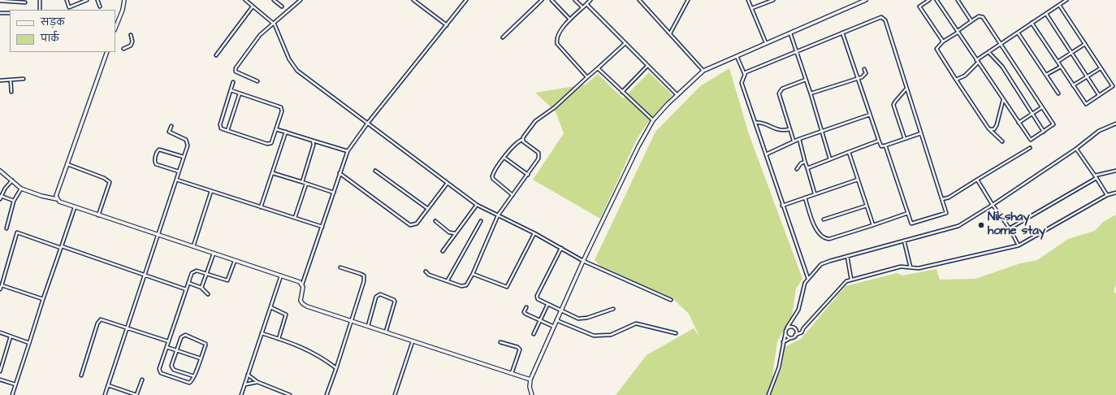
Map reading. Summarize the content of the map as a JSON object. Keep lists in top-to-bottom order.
{
  "places": ["Nikshay home stay"],
  "legend": ["सड़क", "पार्क"]
}
